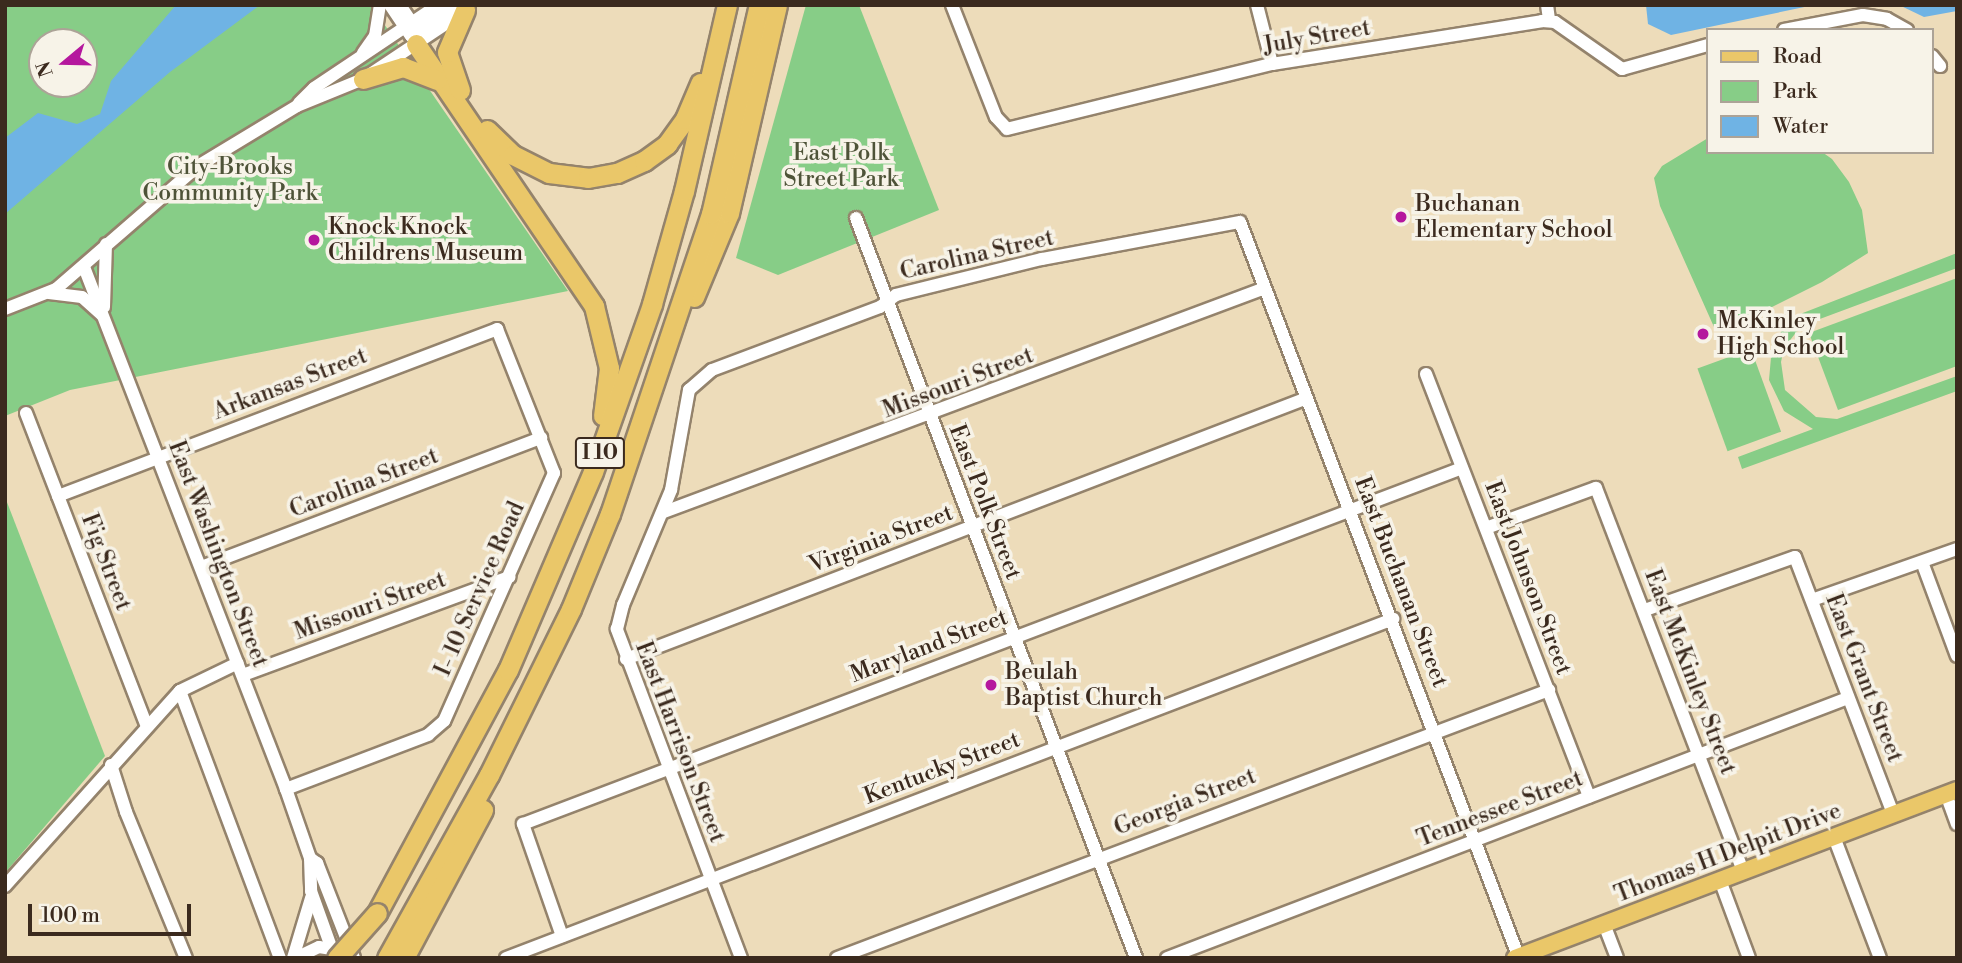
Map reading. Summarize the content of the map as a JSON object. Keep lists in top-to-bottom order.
{
  "streets": {
    "highway": ["I 10"],
    "main road": ["Thomas H Delpit Drive"],
    "street": [
      "July Street",
      "Carolina Street",
      "Missouri Street",
      "Arkansas Street",
      "East Polk Street",
      "Virginia Street",
      "East Washington Street",
      "Fig Street",
      "East Johnson Street",
      "East Buchanan Street",
      "I- 10 Service Road",
      "Maryland Street",
      "East McKinley Street",
      "East Grant Street",
      "East Harrison Street",
      "Kentucky Street",
      "Georgia Street",
      "Tennessee Street"
    ]
  },
  "crossings": [
    ["Carolina Street", "Arkansas Street"],
    ["Carolina Street", "East Polk Street"],
    ["Carolina Street", "East Washington Street"],
    ["Carolina Street", "East Buchanan Street"],
    ["Carolina Street", "I- 10 Service Road"],
    ["Carolina Street", "East Harrison Street"],
    ["Missouri Street", "East Polk Street"],
    ["Missouri Street", "East Washington Street"],
    ["Missouri Street", "East Buchanan Street"],
    ["Missouri Street", "I- 10 Service Road"],
    ["Missouri Street", "East Harrison Street"],
    ["Arkansas Street", "East Washington Street"],
    ["Arkansas Street", "Fig Street"],
    ["Arkansas Street", "I- 10 Service Road"],
    ["East Polk Street", "Virginia Street"],
    ["East Polk Street", "Maryland Street"],
    ["East Polk Street", "Kentucky Street"],
    ["East Polk Street", "Georgia Street"],
    ["Virginia Street", "East Buchanan Street"],
    ["Virginia Street", "East Harrison Street"],
    ["East Washington Street", "I- 10 Service Road"],
    ["East Johnson Street", "Maryland Street"],
    ["East Johnson Street", "East McKinley Street"],
    ["East Johnson Street", "Georgia Street"],
    ["East Johnson Street", "Tennessee Street"],
    ["East Buchanan Street", "Maryland Street"],
    ["East Buchanan Street", "Kentucky Street"],
    ["East Buchanan Street", "Georgia Street"],
    ["East Buchanan Street", "Tennessee Street"],
    ["East Buchanan Street", "Thomas H Delpit Drive"],
    ["Maryland Street", "East Harrison Street"],
    ["Maryland Street", "Kentucky Street"],
    ["East McKinley Street", "East Grant Street"],
    ["East McKinley Street", "Tennessee Street"],
    ["East McKinley Street", "Thomas H Delpit Drive"],
    ["East Grant Street", "Tennessee Street"],
    ["East Grant Street", "Thomas H Delpit Drive"],
    ["East Harrison Street", "Kentucky Street"]
  ],
  "parks": ["East Polk Street Park", "City-Brooks Community Park"],
  "places": [
    "Buchanan Elementary School",
    "Knock Knock Childrens Museum",
    "McKinley High School",
    "Beulah Baptist Church"
  ],
  "legend": ["Road", "Park", "Water"],
  "scale_bar": "100 m",
  "north": "left"
}
